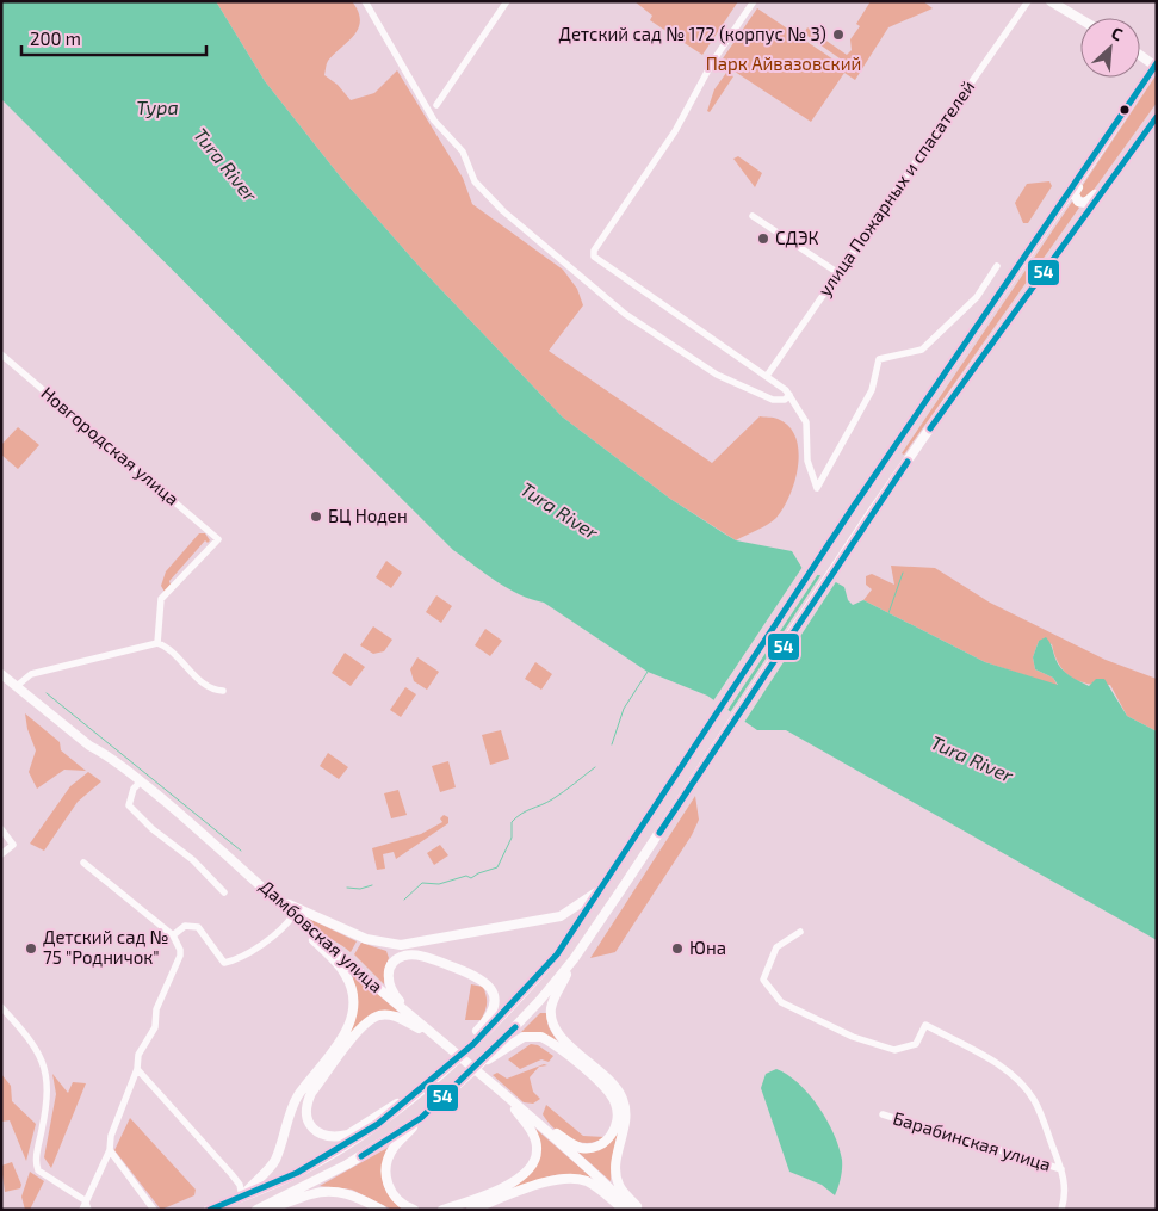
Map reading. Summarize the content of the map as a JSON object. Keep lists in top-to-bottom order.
{
  "streets": {
    "main road": ["Дамбовская улица"],
    "street": ["улица Пожарных и спасателей", "Новгородская улица", "Барабинская улица"]
  },
  "water": ["Тура", "Tura River"],
  "parks": ["Парк Айвазовский"],
  "places": [
    "Детский сад № 172 (корпус № 3)",
    "СДЭК",
    "БЦ Ноден",
    "Детский сад № 75 \"Родничок\"",
    "Юна"
  ],
  "lines": ["transit line 54"],
  "scale_bar": "200 m",
  "north": "top right"
}
